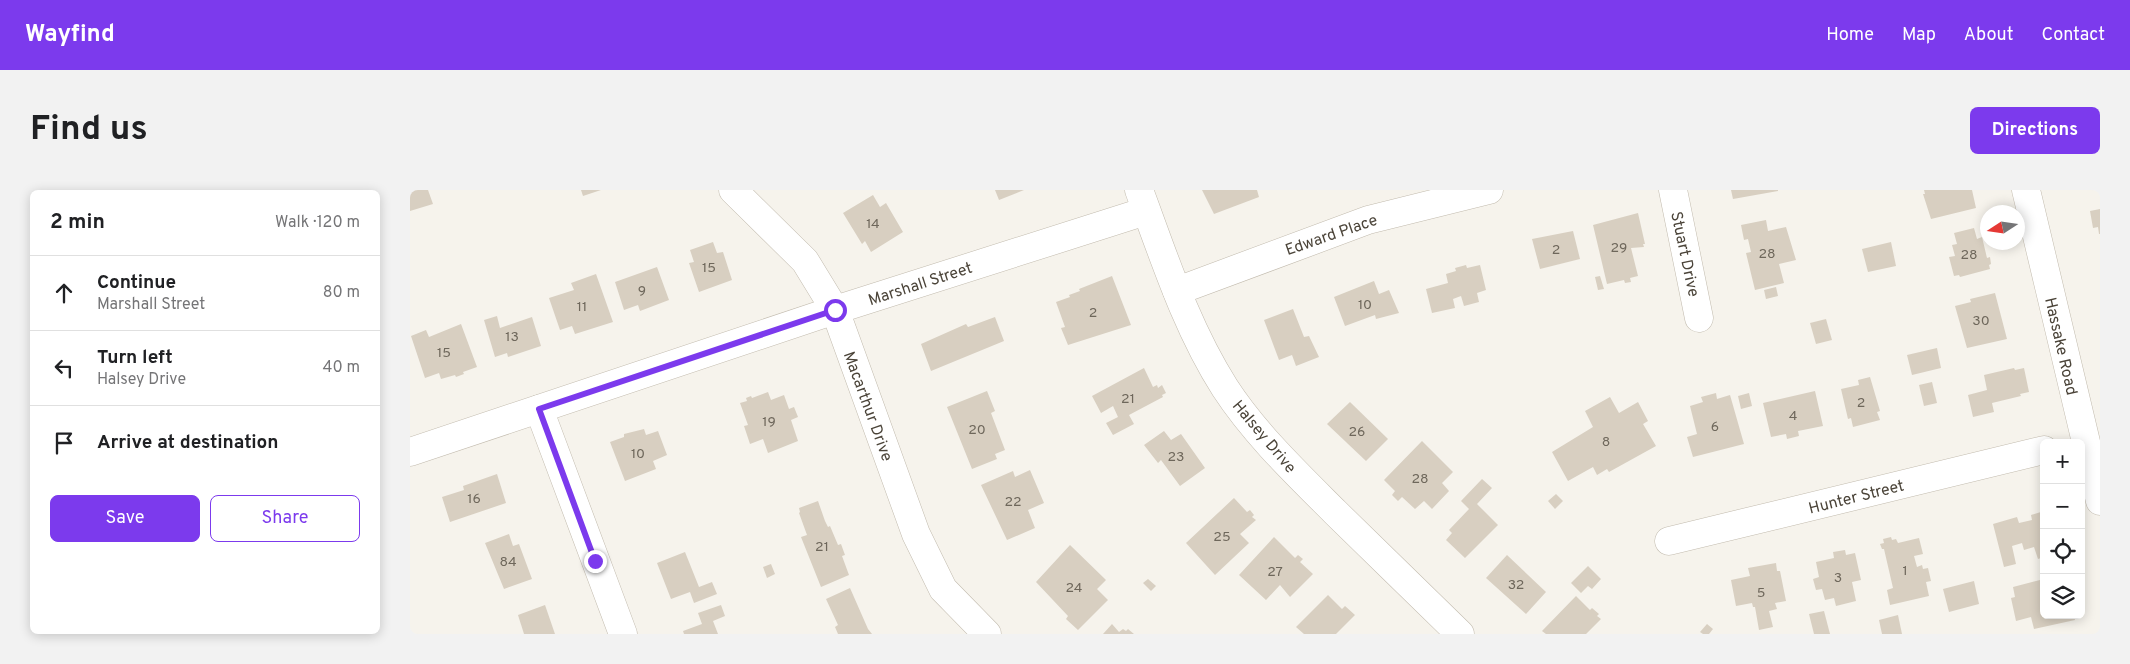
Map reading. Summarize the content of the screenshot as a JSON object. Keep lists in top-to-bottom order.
{
  "streets": {
    "street": [
      "Edward Place",
      "Stuart Drive",
      "Marshall Street",
      "Hassake Road",
      "Macarthur Drive",
      "Halsey Drive",
      "Hunter Street"
    ]
  },
  "crossings": [
    ["Edward Place", "Halsey Drive"],
    ["Marshall Street", "Macarthur Drive"],
    ["Marshall Street", "Halsey Drive"]
  ],
  "house_numbers": [
    "14",
    "29",
    "2",
    "28",
    "28",
    "15",
    "9",
    "10",
    "11",
    "2",
    "30",
    "13",
    "15",
    "21",
    "2",
    "4",
    "19",
    "6",
    "20",
    "26",
    "8",
    "10",
    "23",
    "28",
    "16",
    "22",
    "25",
    "21",
    "84",
    "1",
    "27",
    "3",
    "32",
    "24",
    "5"
  ],
  "north": "left",
  "page": {
    "header": "Wayfind",
    "nav": [
      "Home",
      "Map",
      "About",
      "Contact"
    ],
    "buttons": [
      "Directions",
      ["Save", "Share"]
    ],
    "title": "Find us",
    "heading": ["2 min", "Walk · 120 m"],
    "list": [
      ["Continue", "Marshall Street", "80 m"],
      ["Turn left", "Halsey Drive", "40 m"],
      "Arrive at destination"
    ],
    "map_buttons": ["+", "−"]
  }
}
